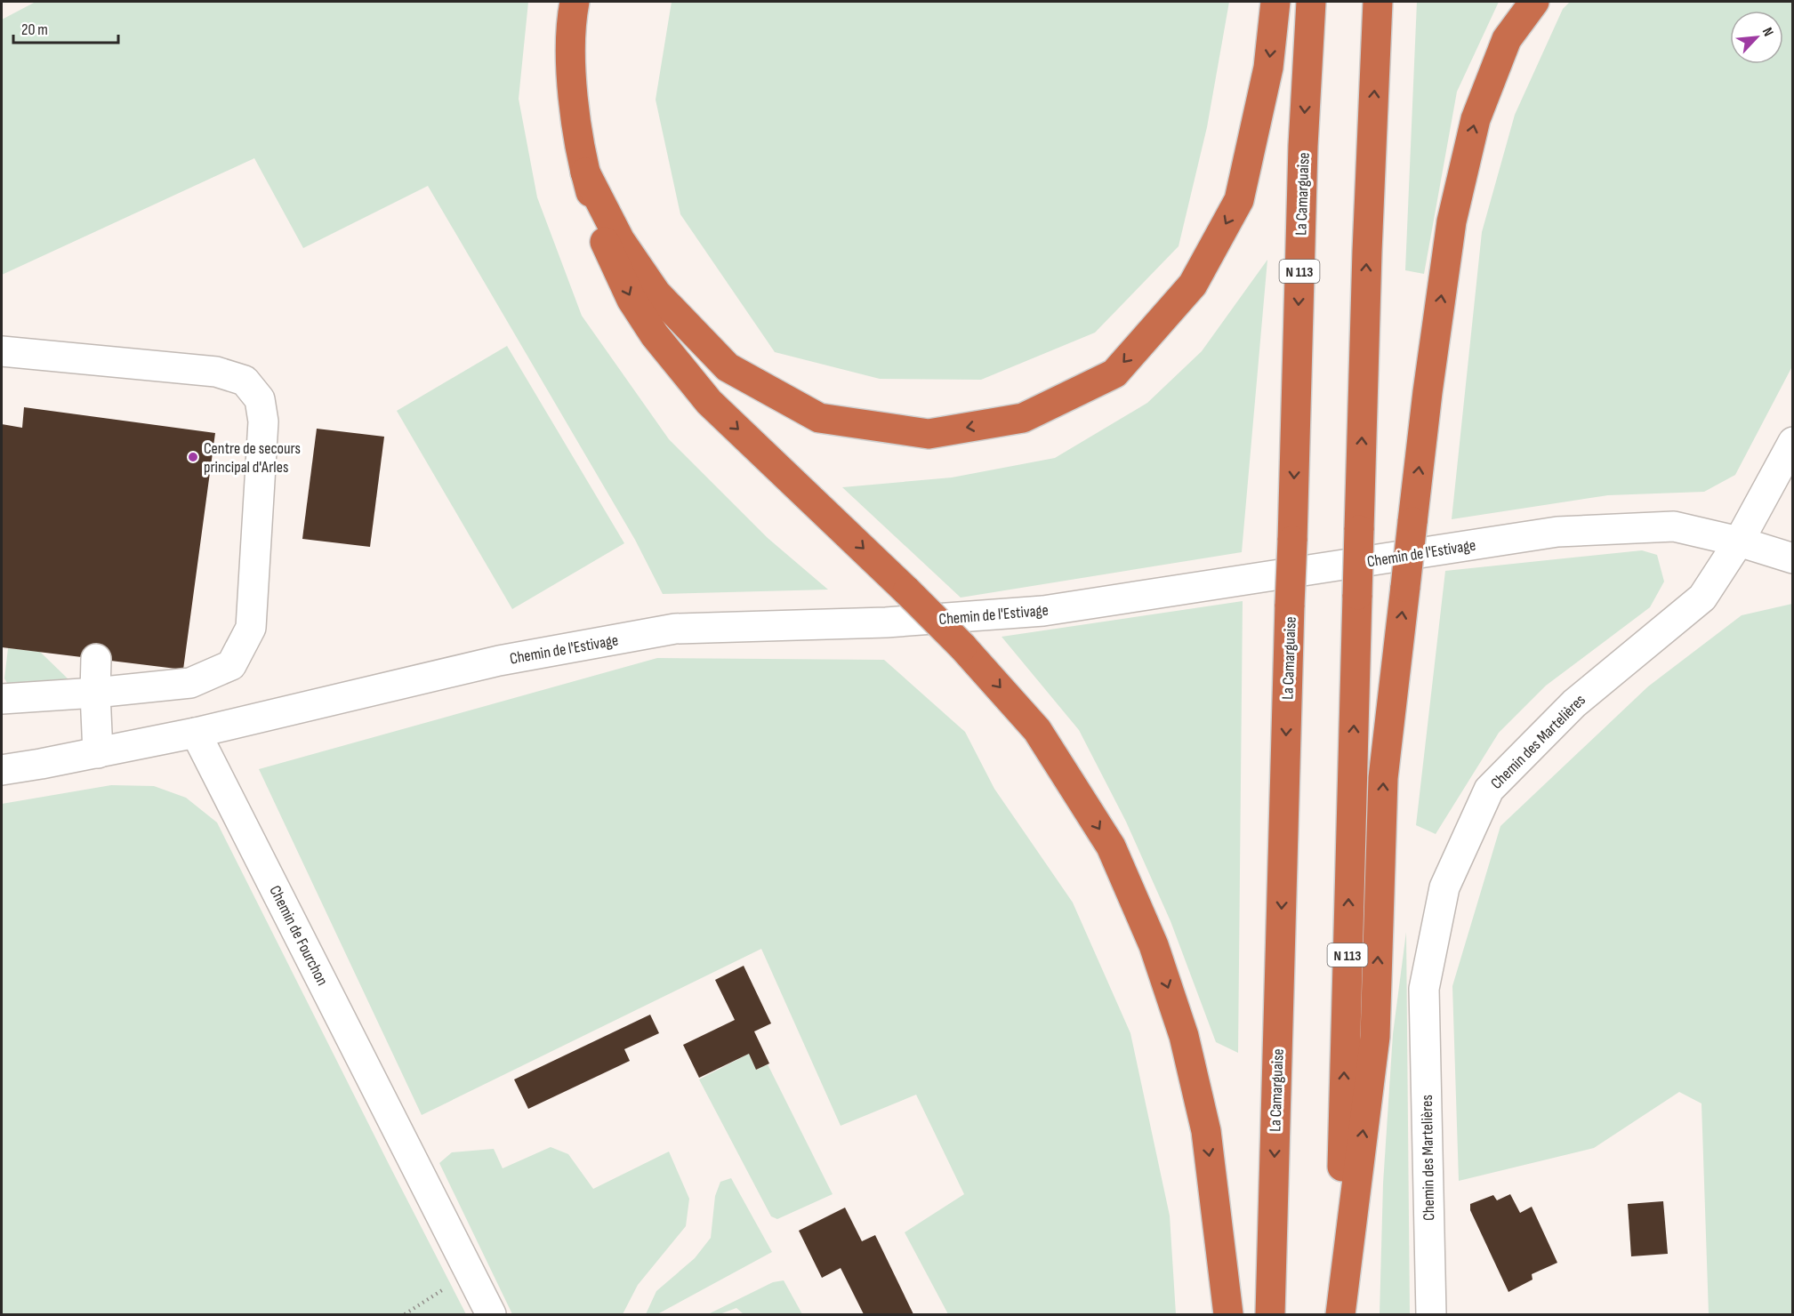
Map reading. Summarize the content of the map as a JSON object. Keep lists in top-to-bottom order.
{
  "streets": {
    "highway": ["La Camarguaise", "N 113"],
    "street": ["Chemin de l'Estivage", "Chemin des Martelières", "Chemin de Fourchon"]
  },
  "crossings": [
    ["Chemin de l'Estivage", "Chemin des Martelières"],
    ["Chemin de l'Estivage", "Chemin de Fourchon"]
  ],
  "places": ["Centre de secours principal d'Arles"],
  "scale_bar": "20 m",
  "north": "top right"
}
